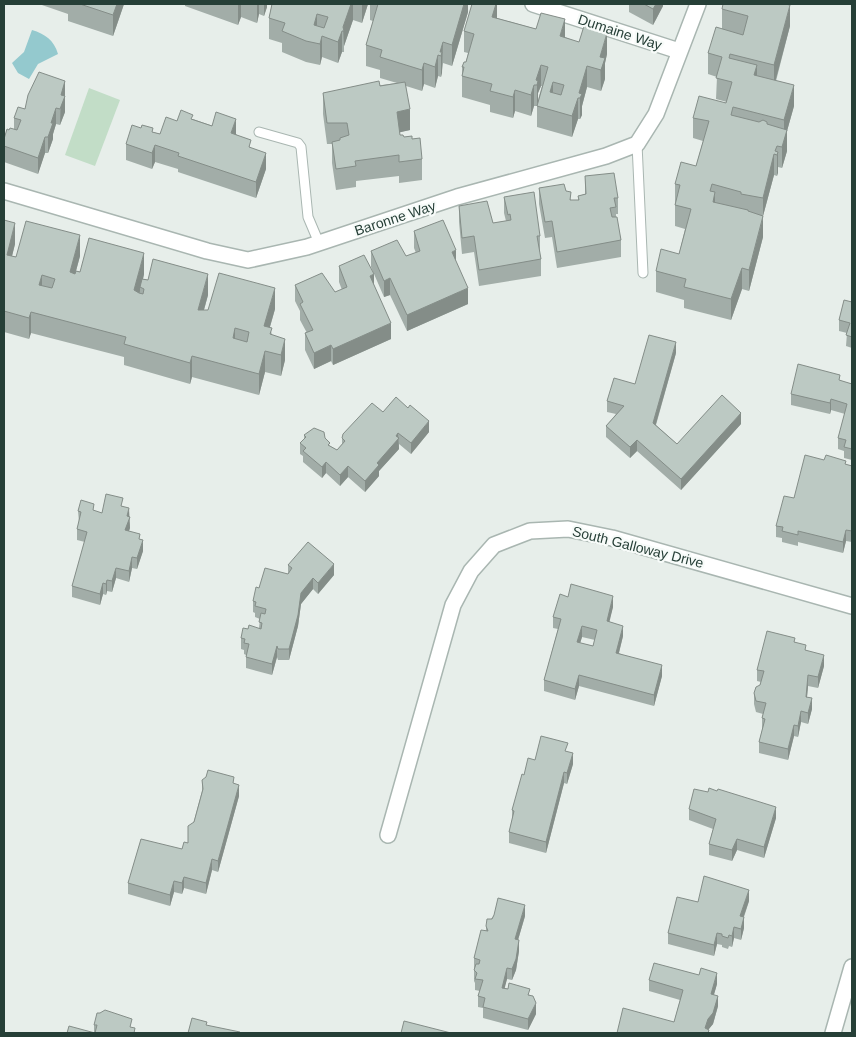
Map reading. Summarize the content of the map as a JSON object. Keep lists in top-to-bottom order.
{
  "streets": {
    "street": ["Dumaine Way", "Baronne Way", "South Galloway Drive"]
  }
}
